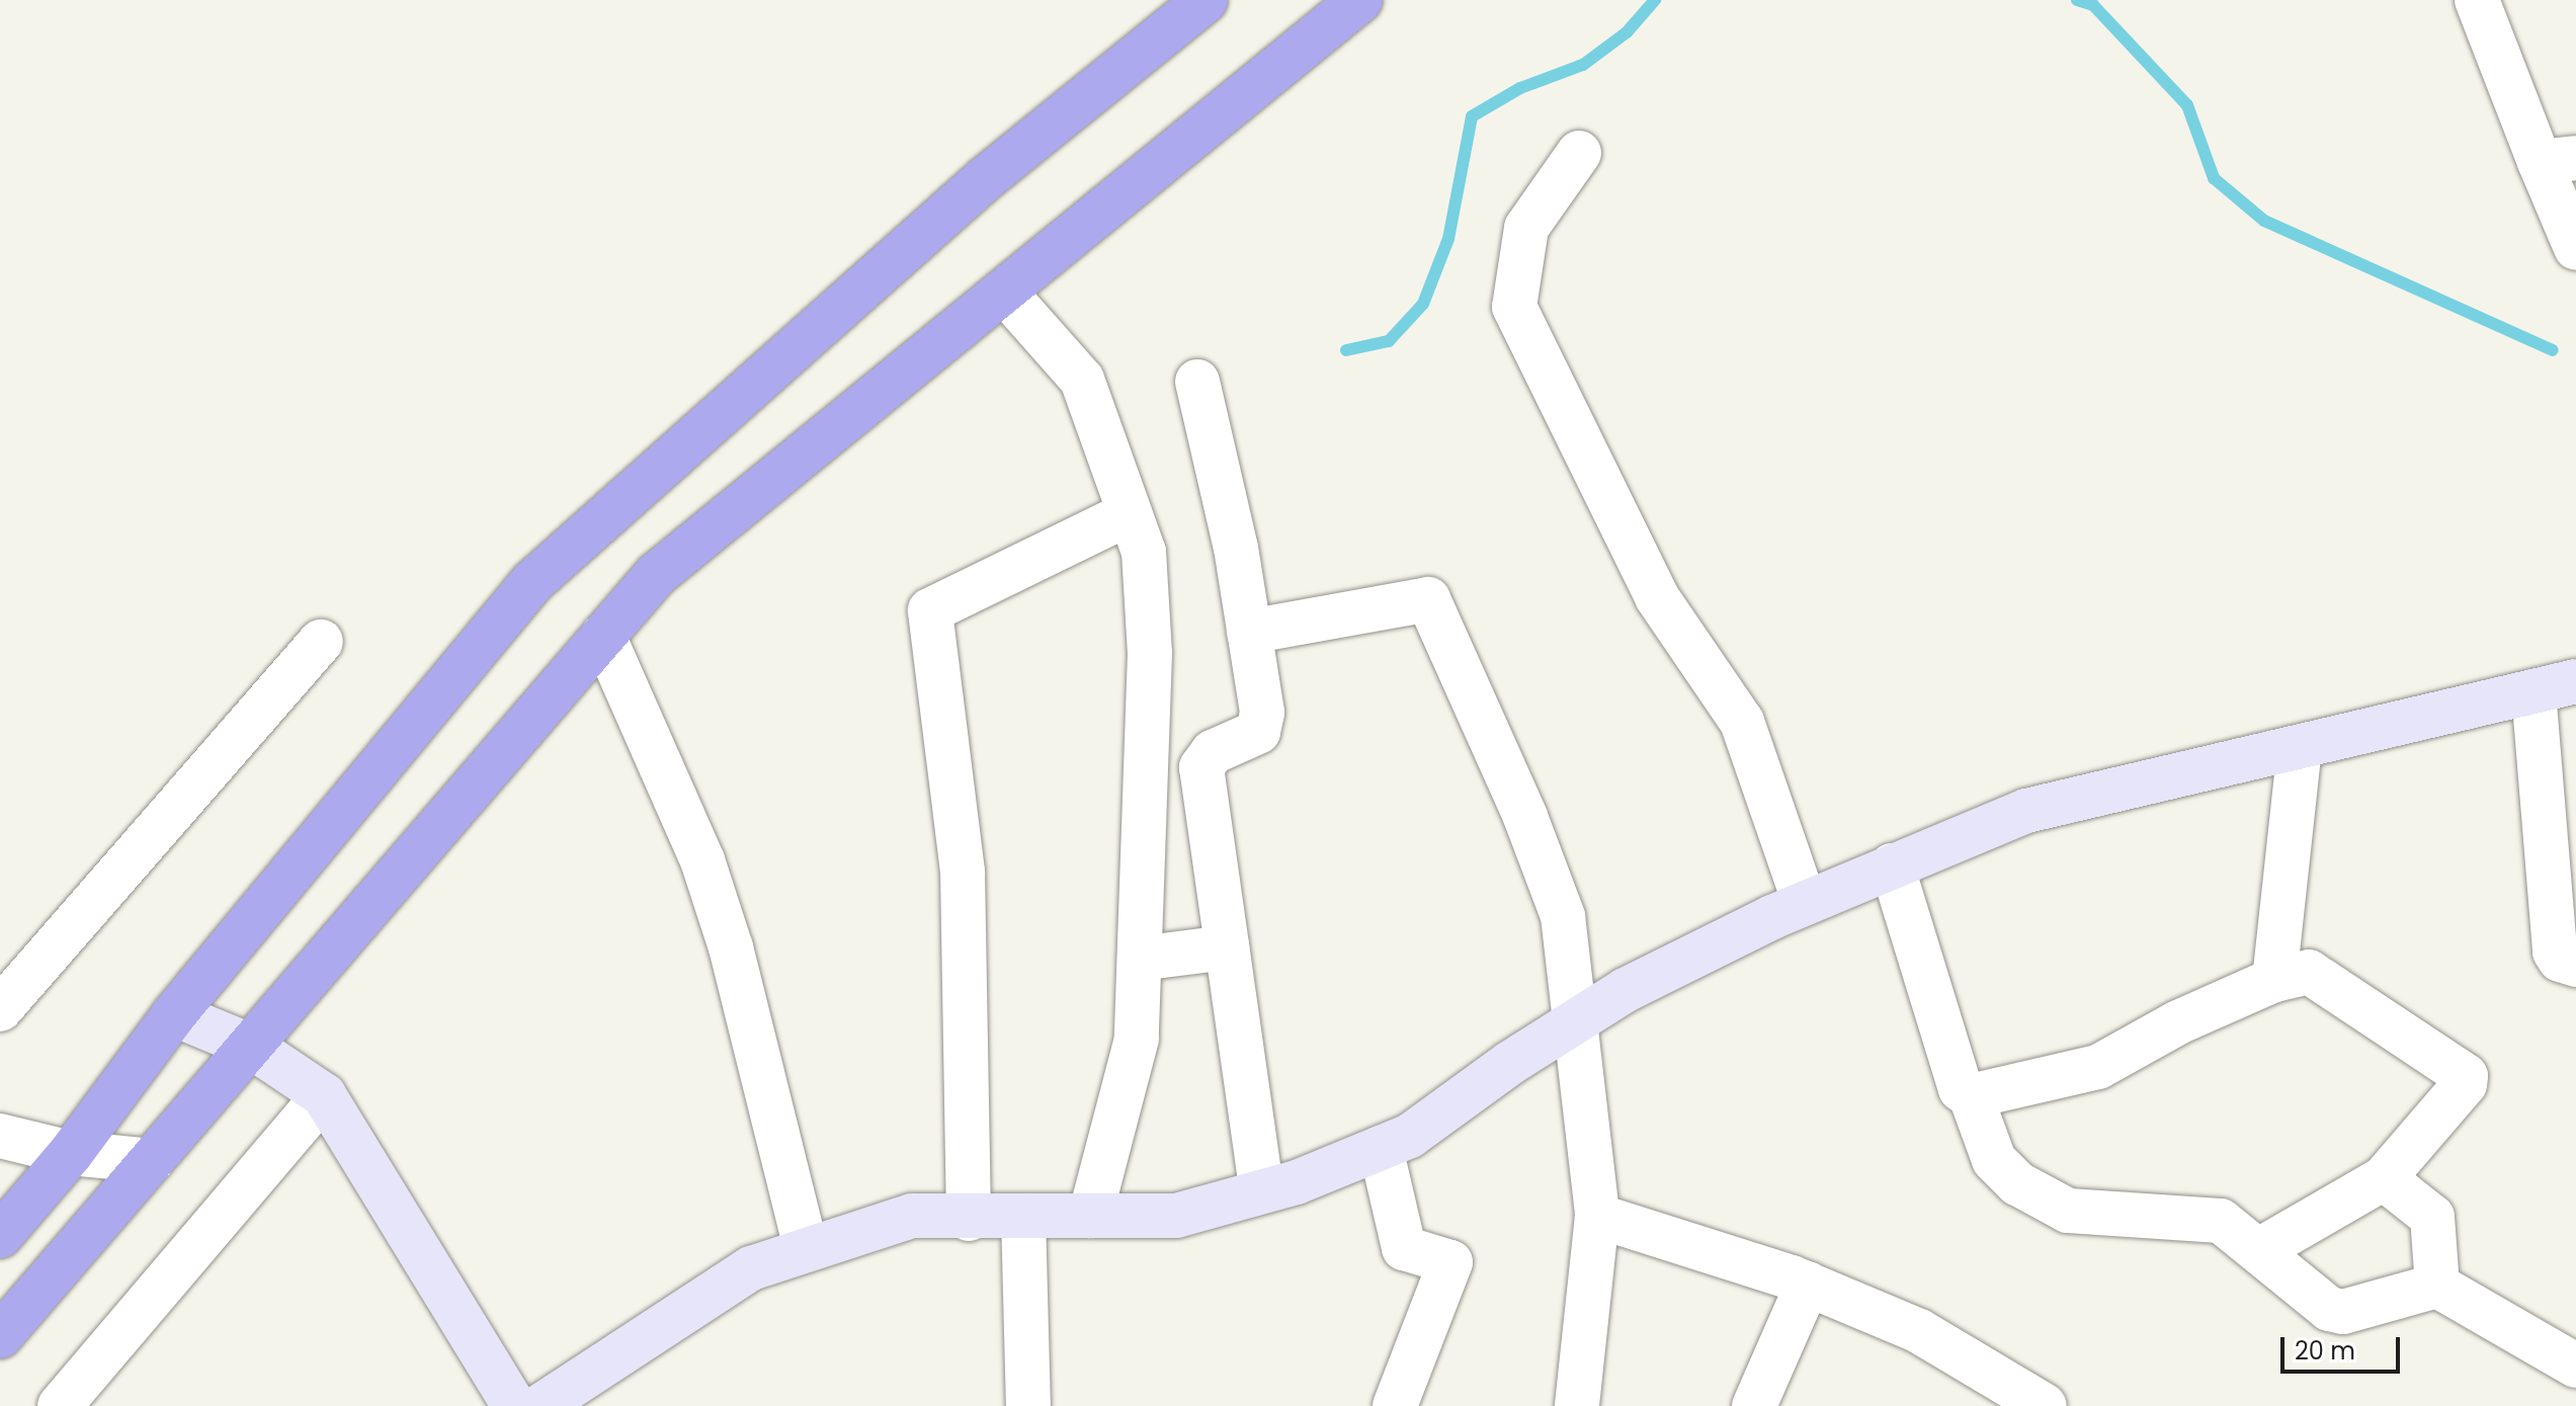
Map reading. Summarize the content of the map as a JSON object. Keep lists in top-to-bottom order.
{
  "scale_bar": "20 m"
}
